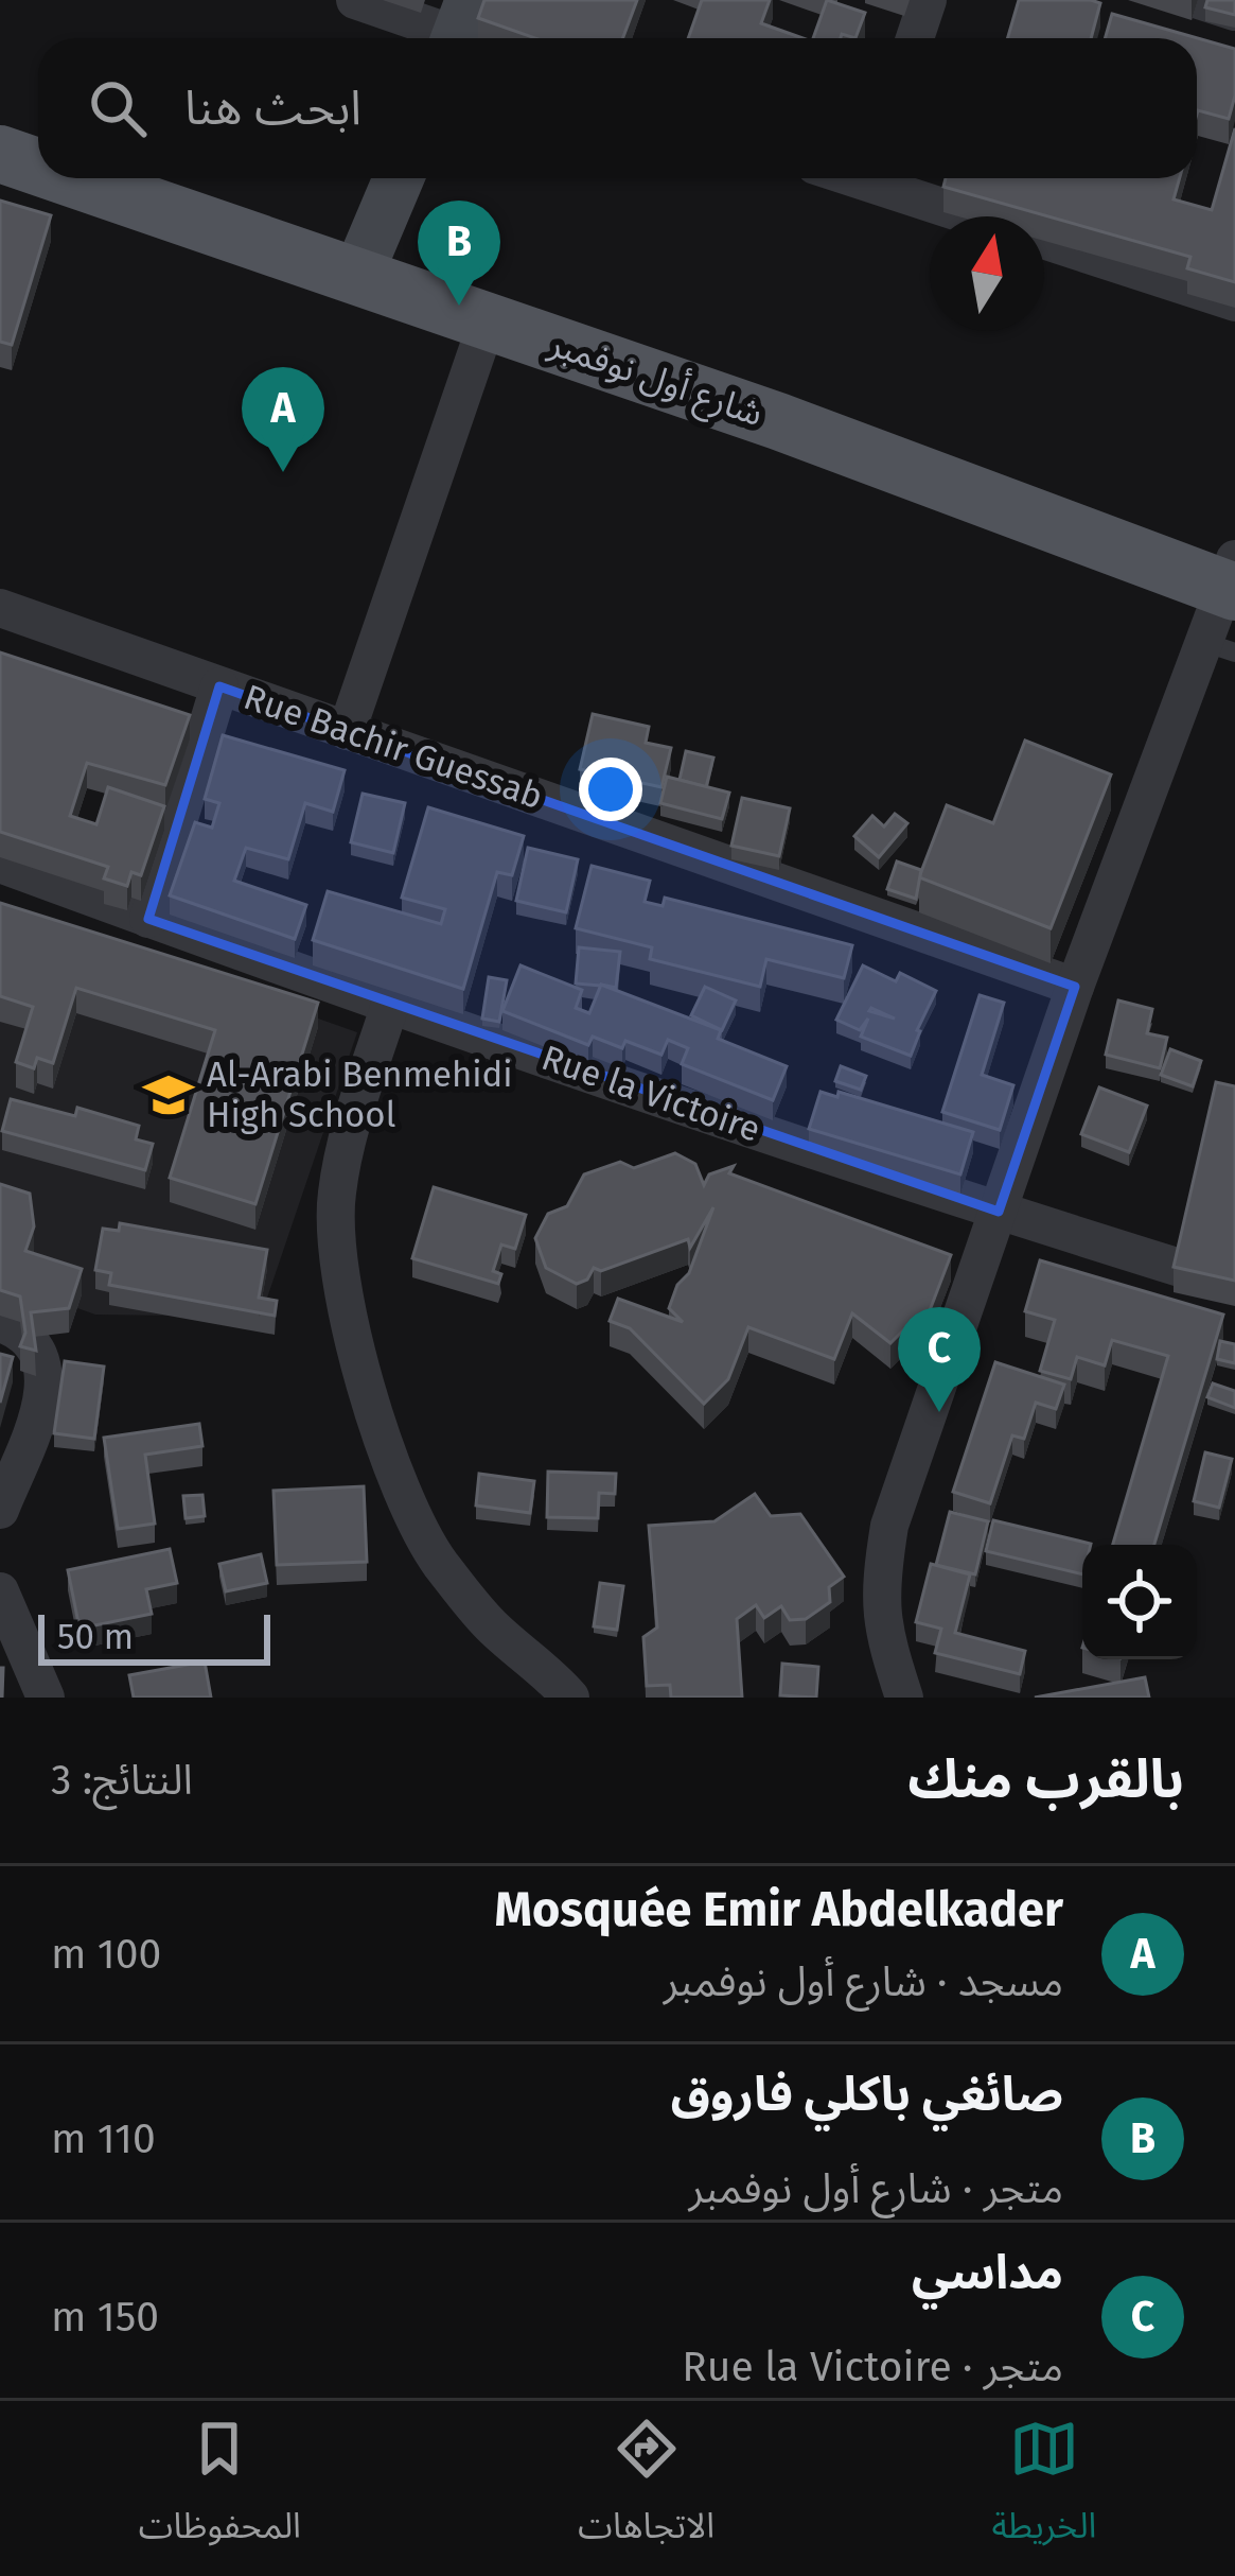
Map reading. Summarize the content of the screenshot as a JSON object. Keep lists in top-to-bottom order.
{
  "streets": {
    "main road": ["شارع أول نوفمبر"],
    "street": ["Rue Bachir Guessab", "Rue la Victoire"]
  },
  "places": {
    "school or university": ["Al-Arabi Benmehidi High School"]
  },
  "scale_bar": "50 m",
  "north": "top",
  "page": {
    "search": "ابحث هنا",
    "pins": ["B", "A", "C"],
    "scale": "50 m",
    "heading": ["بالقرب منك", "النتائج: 3"],
    "list": [
      {
        "mark": "A",
        "name": "Mosquée Emir Abdelkader",
        "note": "مسجد · شارع أول نوفمبر",
        "value": "100 m"
      },
      {
        "mark": "B",
        "name": "صائغي باكلي فاروق",
        "note": "متجر · شارع أول نوفمبر",
        "value": "110 m"
      },
      {
        "mark": "C",
        "name": "مداسي",
        "note": "متجر · Rue la Victoire",
        "value": "150 m"
      }
    ],
    "nav": ["الخريطة", "الاتجاهات", "المحفوظات"]
  }
}
